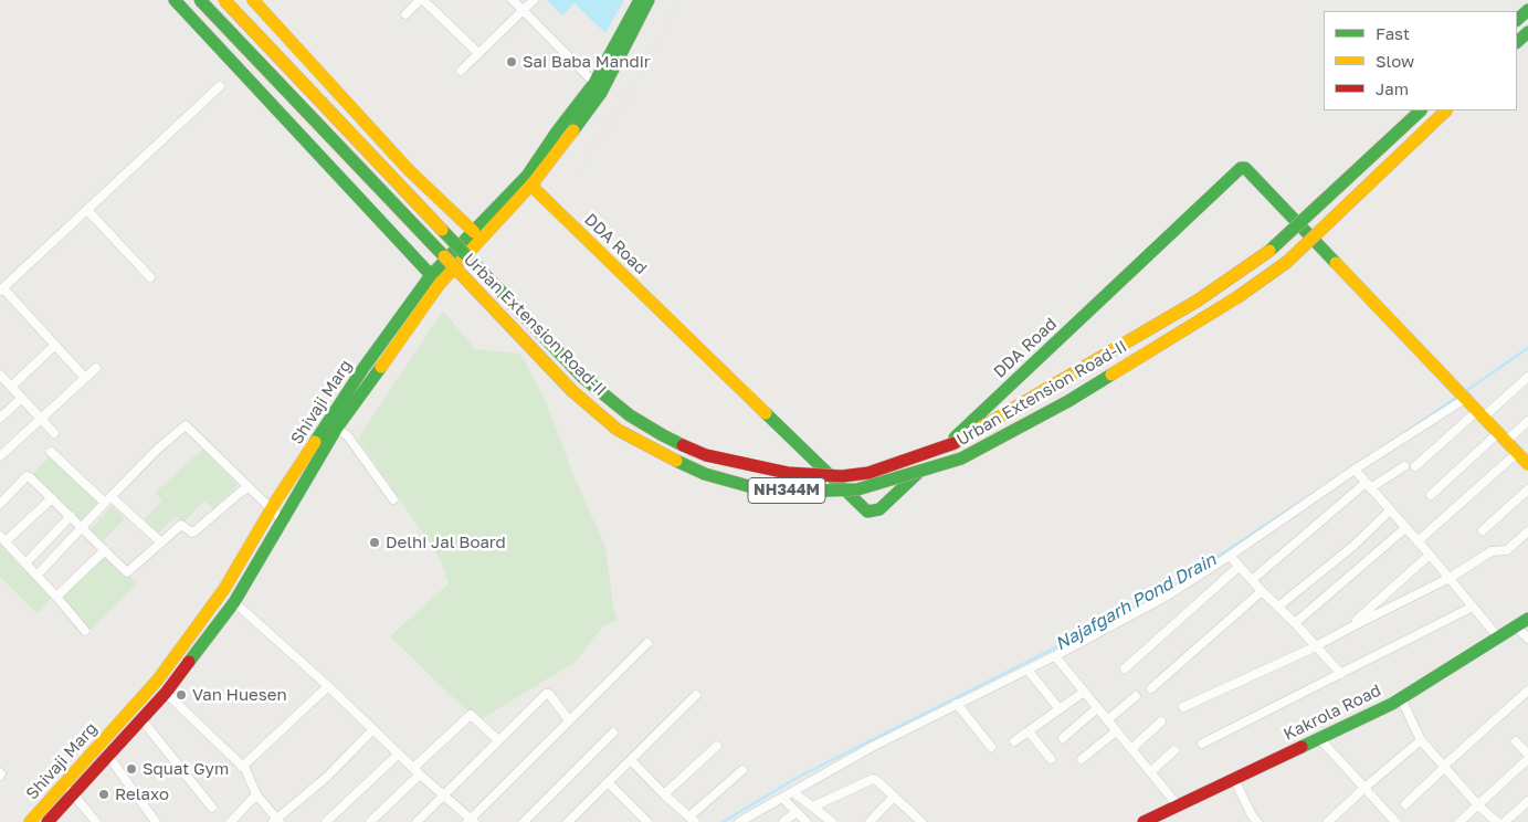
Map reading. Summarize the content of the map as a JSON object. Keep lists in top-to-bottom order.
{
  "streets": {
    "main road": [
      "DDA Road",
      "Urban Extension Road-II",
      "Shivaji Marg",
      "NH344M",
      "Kakrola Road"
    ]
  },
  "crossings": [
    ["DDA Road", "Shivaji Marg"]
  ],
  "water": ["Najafgarh Pond Drain"],
  "places": [
    "Sai Baba Mandir",
    "Delhi Jal Board",
    "Van Huesen",
    "Squat Gym",
    "Relaxo"
  ],
  "legend": ["Fast", "Slow", "Jam"]
}
